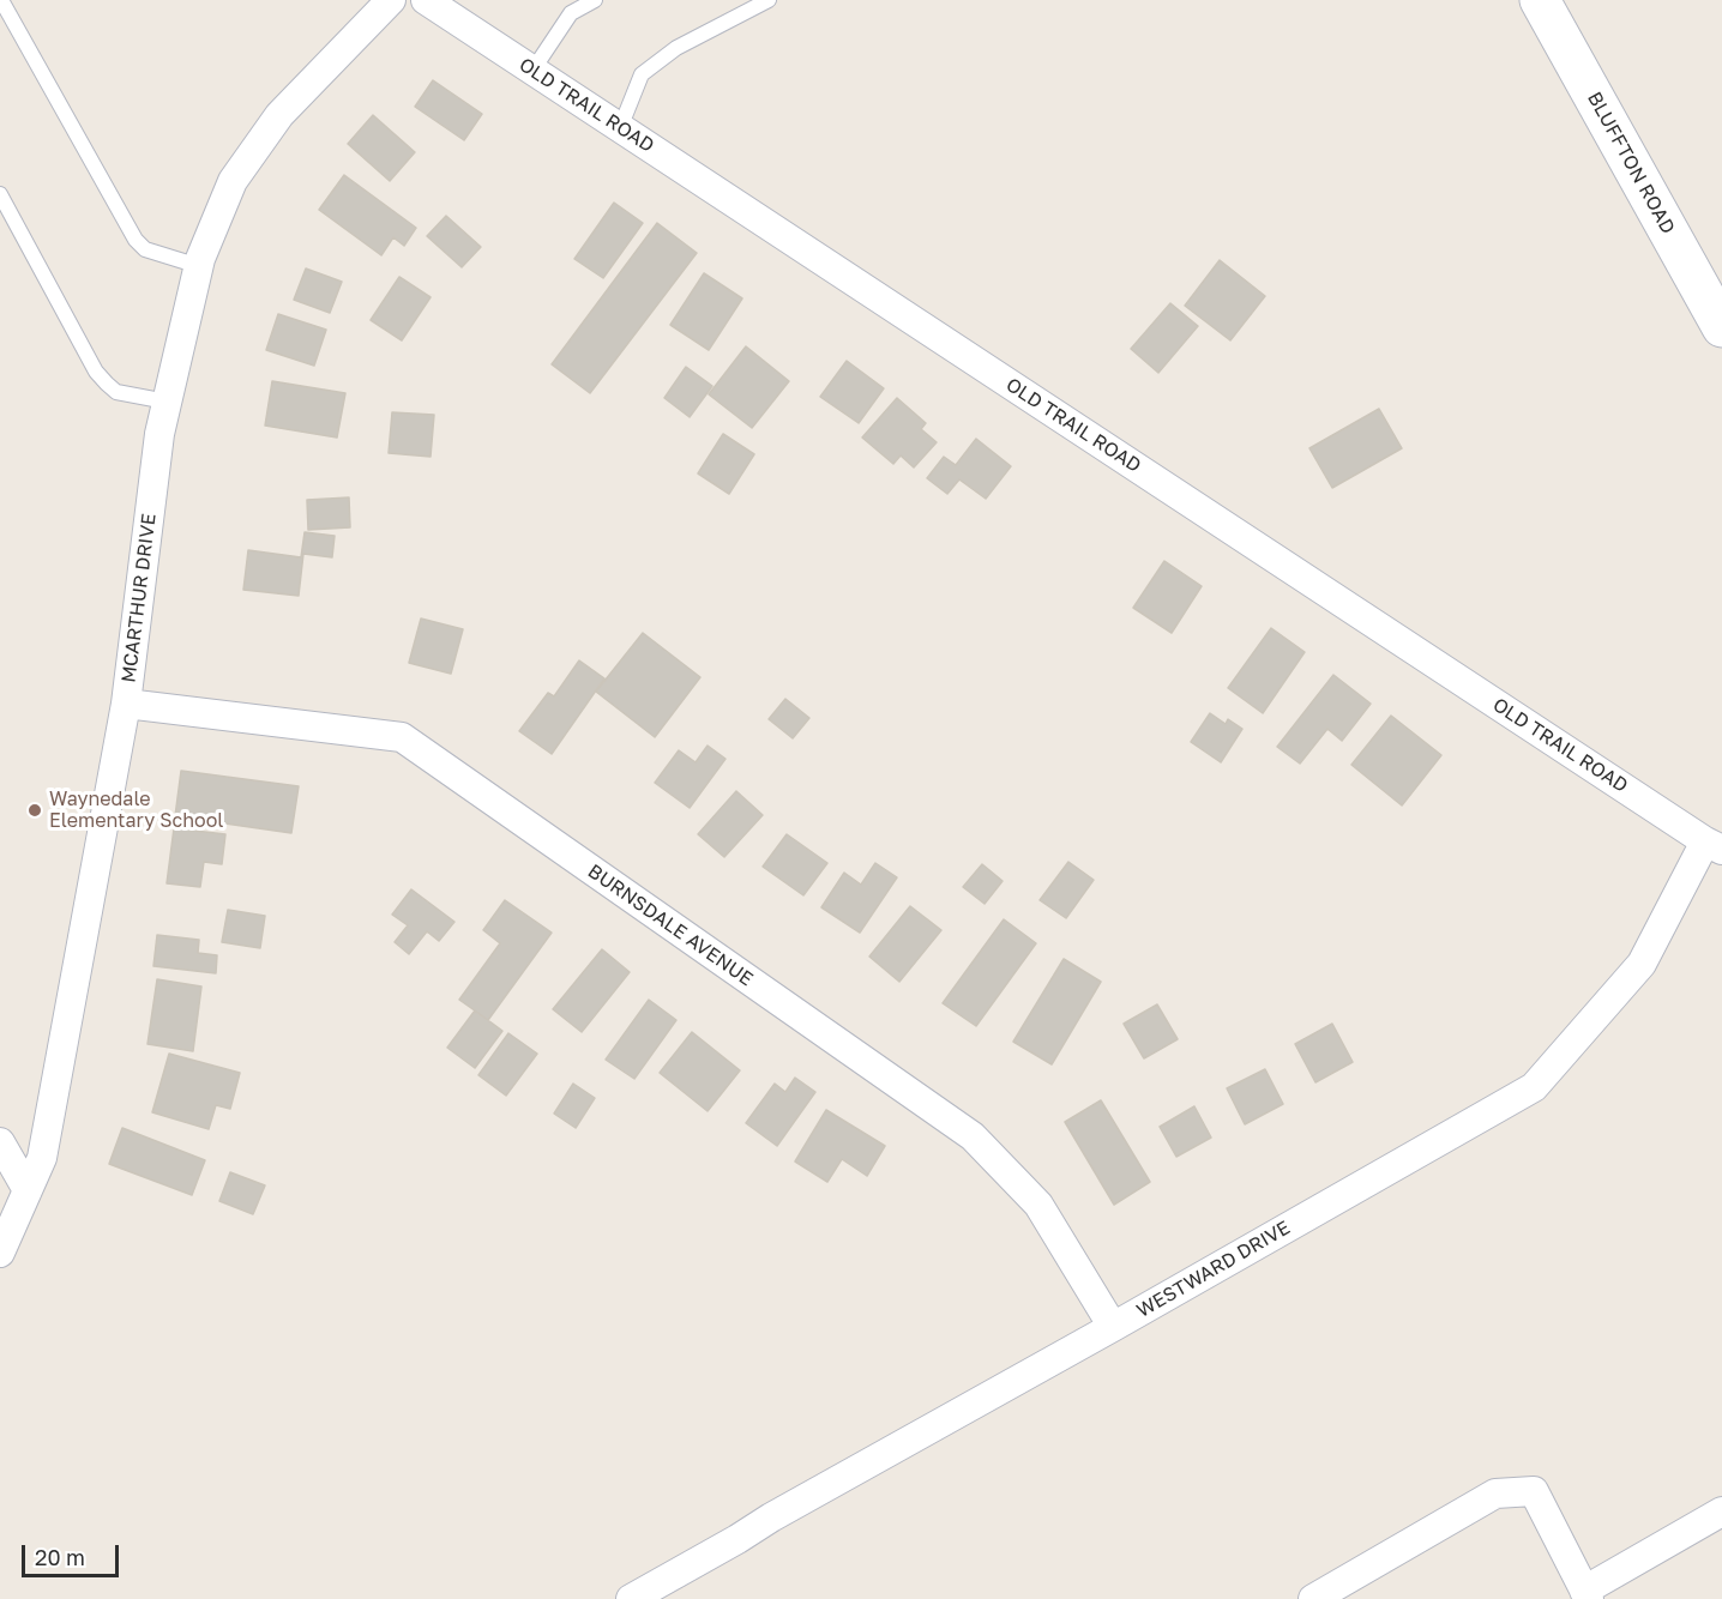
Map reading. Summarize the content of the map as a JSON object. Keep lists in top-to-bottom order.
{
  "streets": {
    "main road": ["BLUFFTON ROAD"],
    "street": [
      "OLD TRAIL ROAD",
      "MCARTHUR DRIVE",
      "BURNSDALE AVENUE",
      "WESTWARD DRIVE"
    ]
  },
  "crossings": [
    ["OLD TRAIL ROAD", "WESTWARD DRIVE"],
    ["MCARTHUR DRIVE", "BURNSDALE AVENUE"],
    ["BURNSDALE AVENUE", "WESTWARD DRIVE"]
  ],
  "places": ["Waynedale Elementary School"],
  "scale_bar": "20 m"
}
